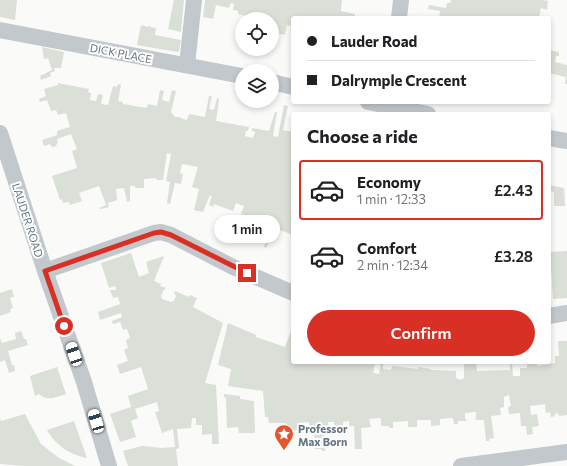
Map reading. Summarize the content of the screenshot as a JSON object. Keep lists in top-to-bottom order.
{
  "streets": {
    "street": ["DICK PLACE", "LAUDER ROAD"]
  },
  "places": {
    "place": ["Professor Max Born"]
  },
  "page": {
    "banner": ["Lauder Road", "Dalrymple Crescent"],
    "heading": "Choose a ride",
    "list": [
      {
        "name": "Economy",
        "note": "1 min · 12:33",
        "value": "£2.43"
      },
      {
        "name": "Comfort",
        "note": "2 min · 12:34",
        "value": "£3.28"
      }
    ],
    "bubble": "1 min",
    "buttons": "Confirm"
  }
}
